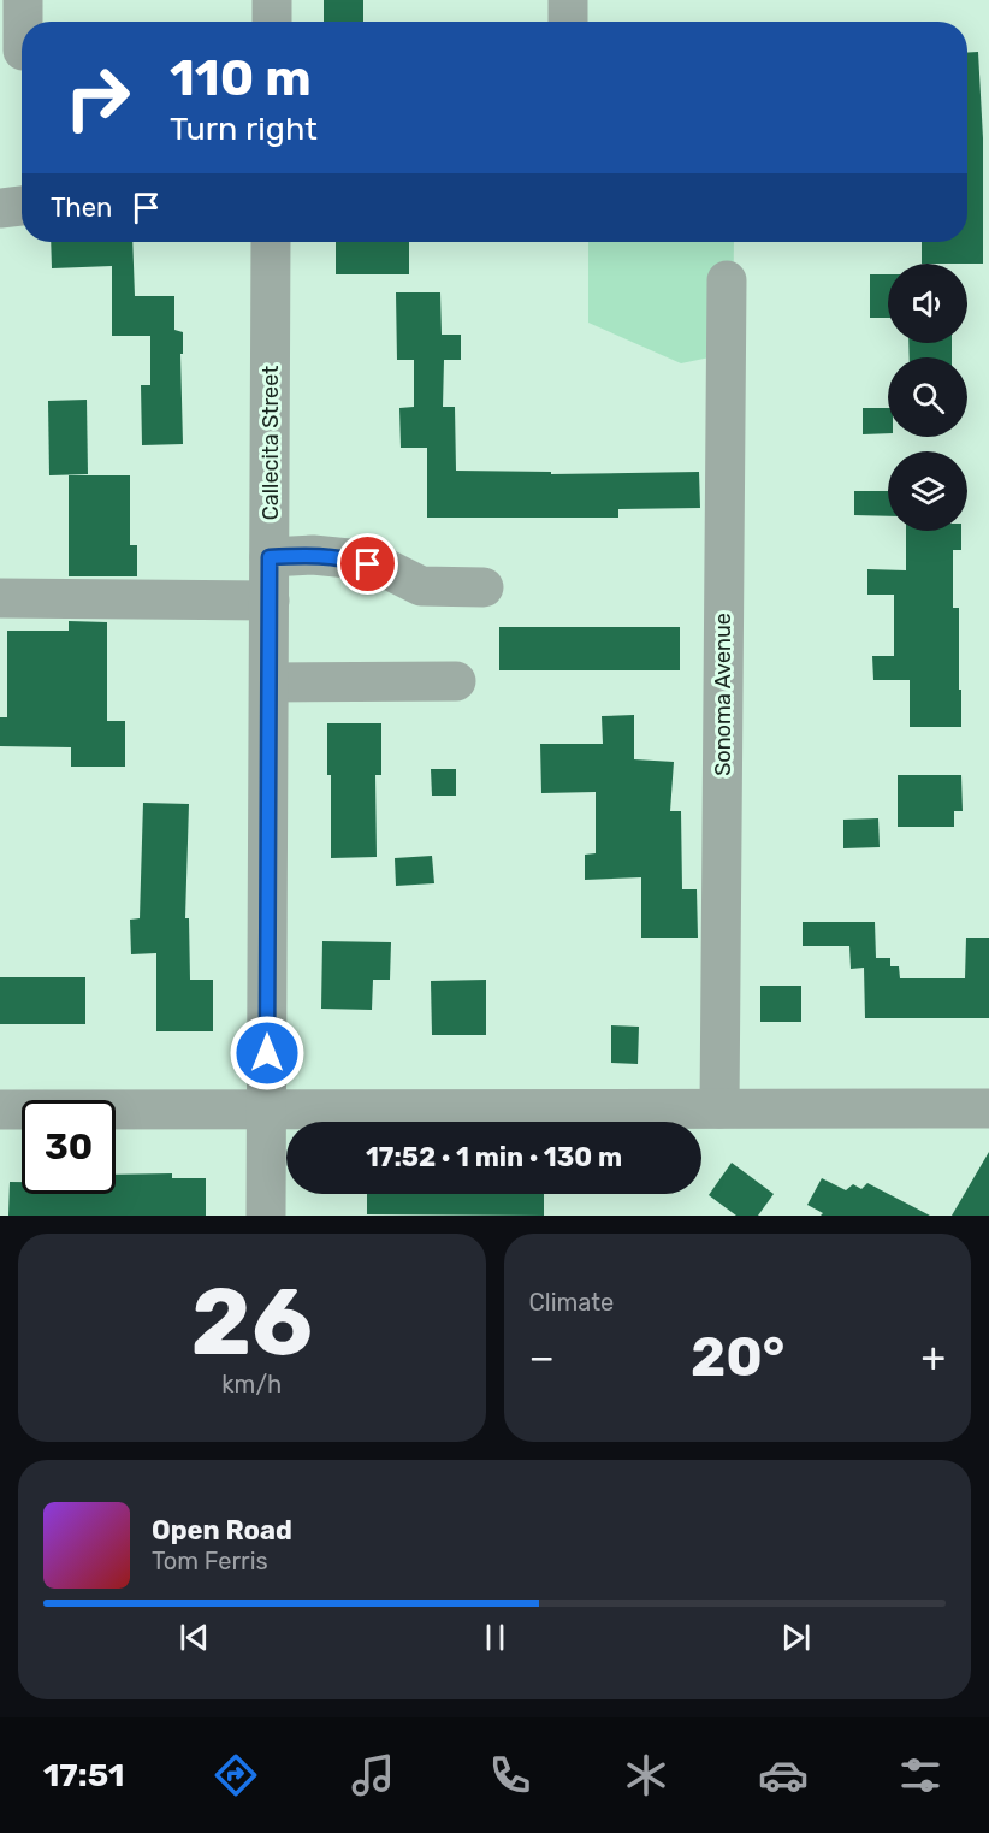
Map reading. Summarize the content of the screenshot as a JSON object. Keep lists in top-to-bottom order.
{
  "streets": {
    "street": ["Callecita Street", "Sonoma Avenue"]
  },
  "page": {
    "turn": ["110 m", "Turn right"],
    "then": "Then",
    "limit": "30",
    "trip": "17:52 · 1 min · 130 m",
    "tile": [
      ["26", "km/h"],
      "Climate"
    ],
    "heat": ["−", "20°", "+"],
    "song": ["Open Road", "Tom Ferris"],
    "tabs": "17:51"
  }
}
